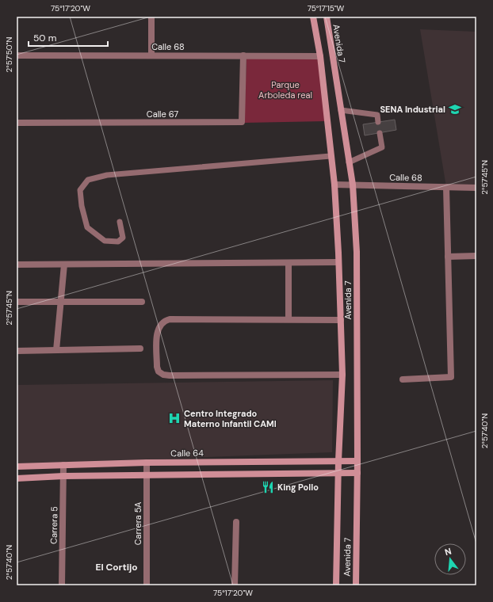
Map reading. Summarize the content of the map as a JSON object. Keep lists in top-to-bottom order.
{
  "streets": {
    "main road": ["Avenida 7", "Calle 64"],
    "street": [
      "Calle 68",
      "Calle 67",
      "Carrera 5A",
      "Carrera 5"
    ]
  },
  "crossings": [
    ["Avenida 7", "Calle 68"],
    ["Avenida 7", "Calle 64"],
    ["Calle 68", "Calle 67"],
    ["Calle 64", "Carrera 5A"],
    ["Calle 64", "Carrera 5"]
  ],
  "districts": ["El Cortijo"],
  "parks": ["Parque Arboleda real"],
  "places": {
    "school or university": ["SENA Industrial"],
    "hospital": ["Centro Integrado Materno Infantil CAMI"],
    "restaurant": ["King Pollo"]
  },
  "scale_bar": "50 m",
  "north": "top",
  "coordinates": [
    "75°17'20\"W",
    "75°17'15\"W",
    "2°57'50\"N",
    "2°57'45\"N",
    "2°57'40\"N"
  ]
}
